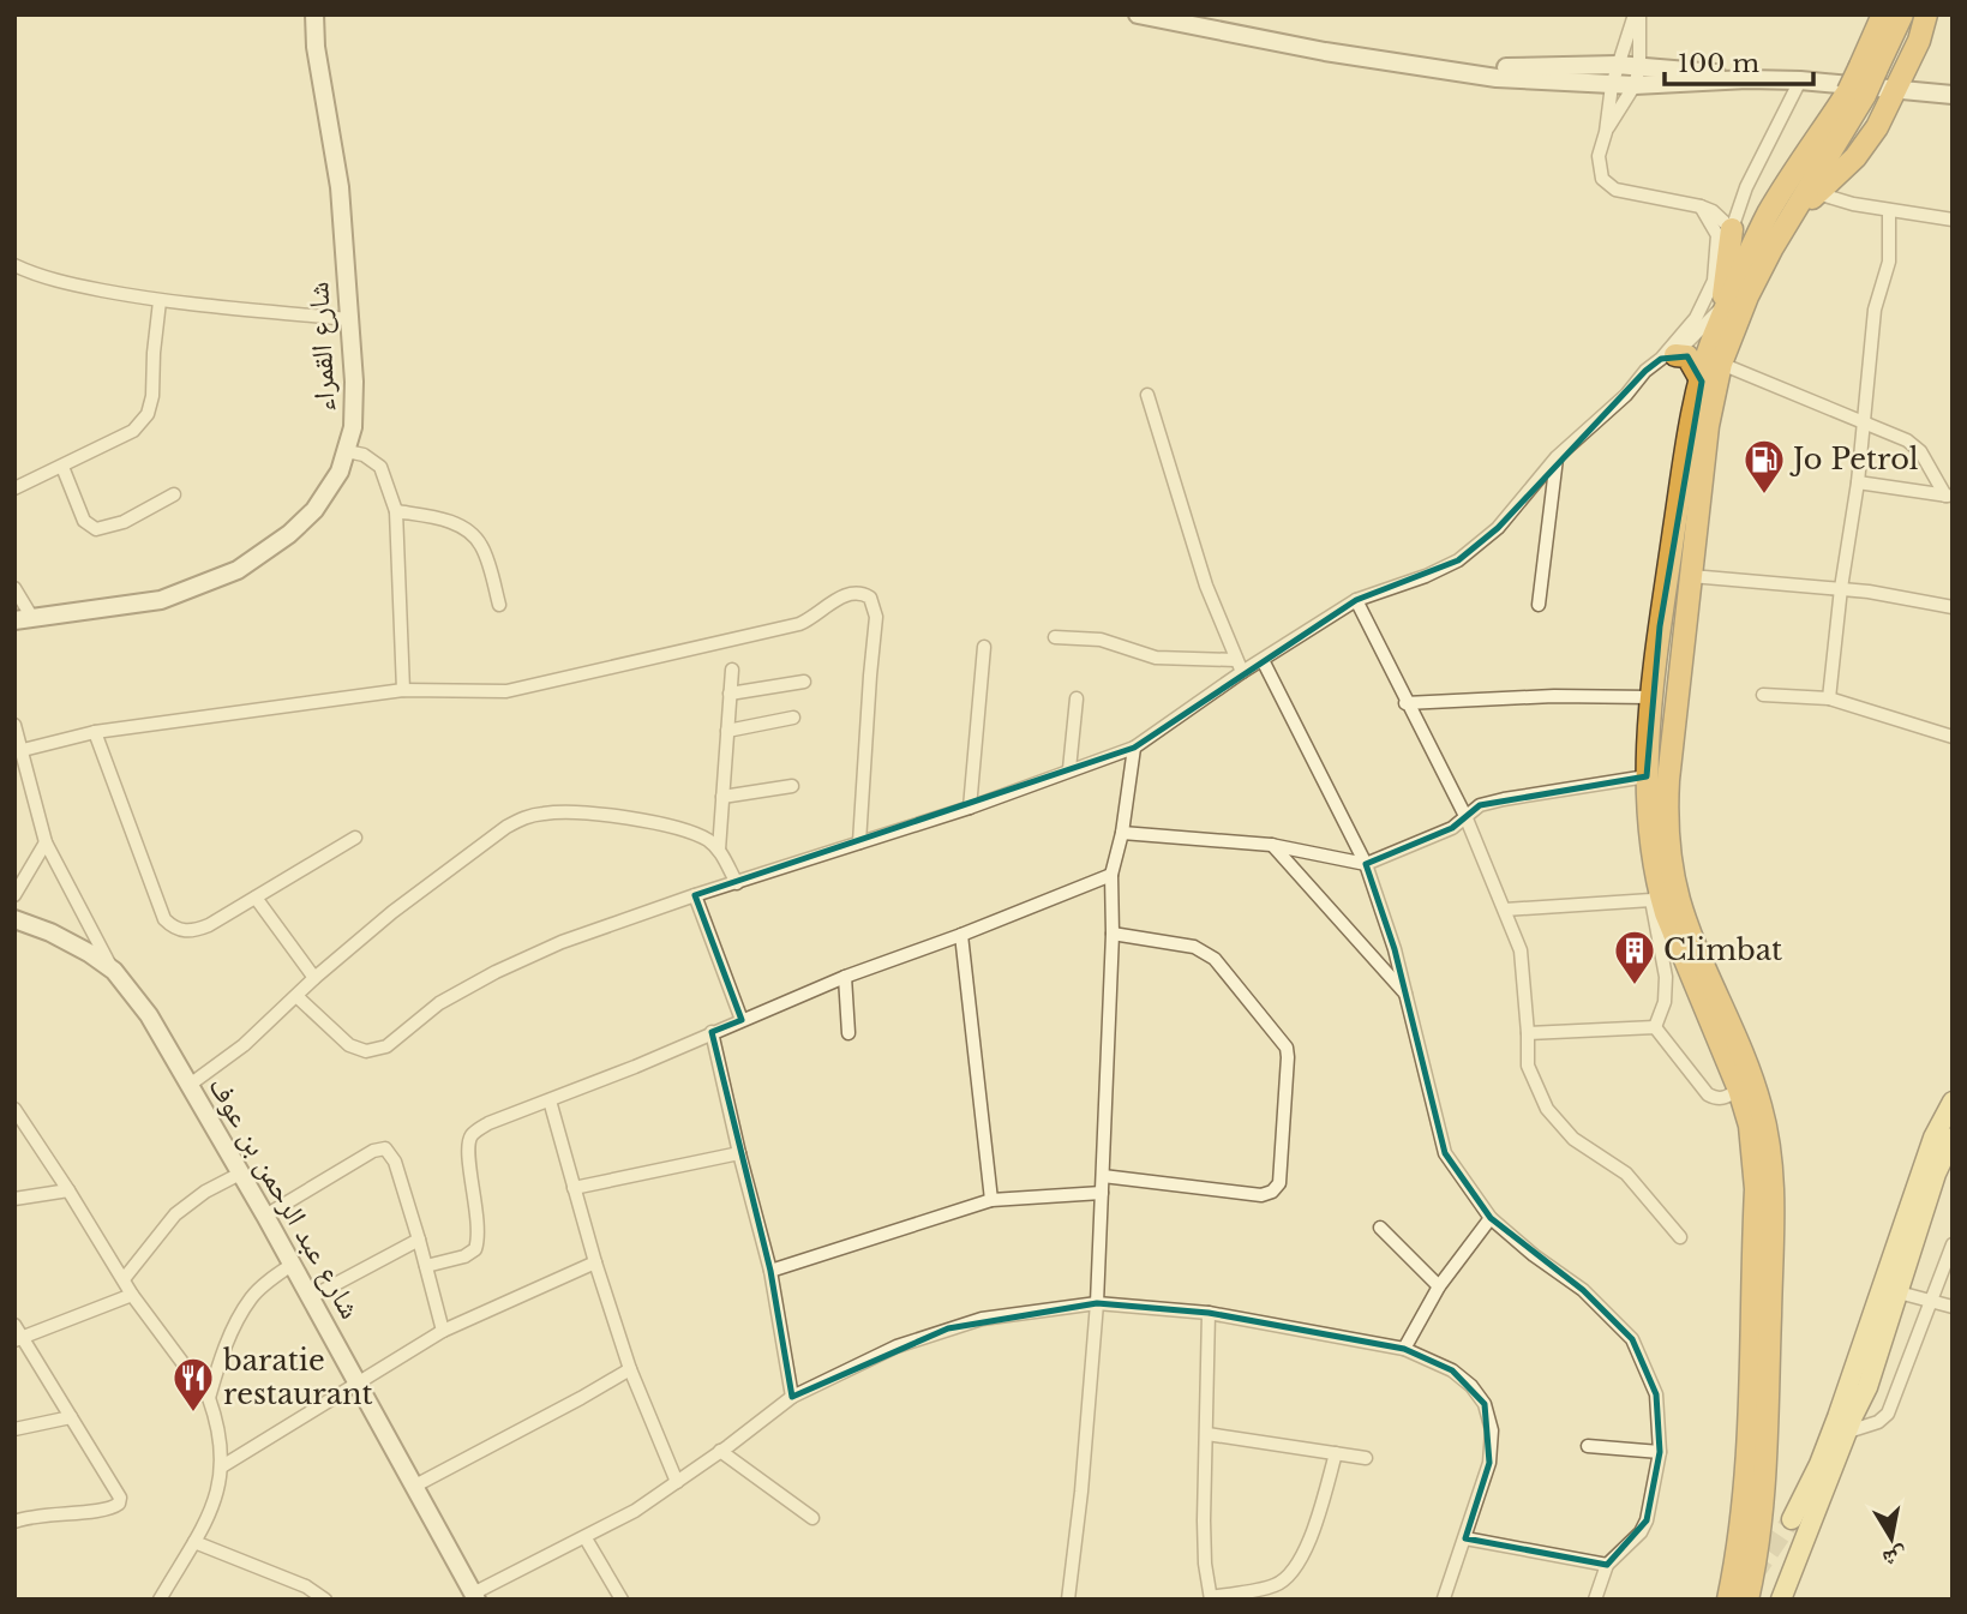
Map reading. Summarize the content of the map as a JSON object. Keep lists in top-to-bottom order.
{
  "streets": {
    "street": ["شارع القمراء", "شارع عبد الرحمن بن عوف"]
  },
  "places": {
    "fuel station": ["Jo Petrol"],
    "building": ["Climbat"],
    "restaurant": ["baratie restaurant"]
  },
  "scale_bar": "100 m",
  "north": "bottom"
}
